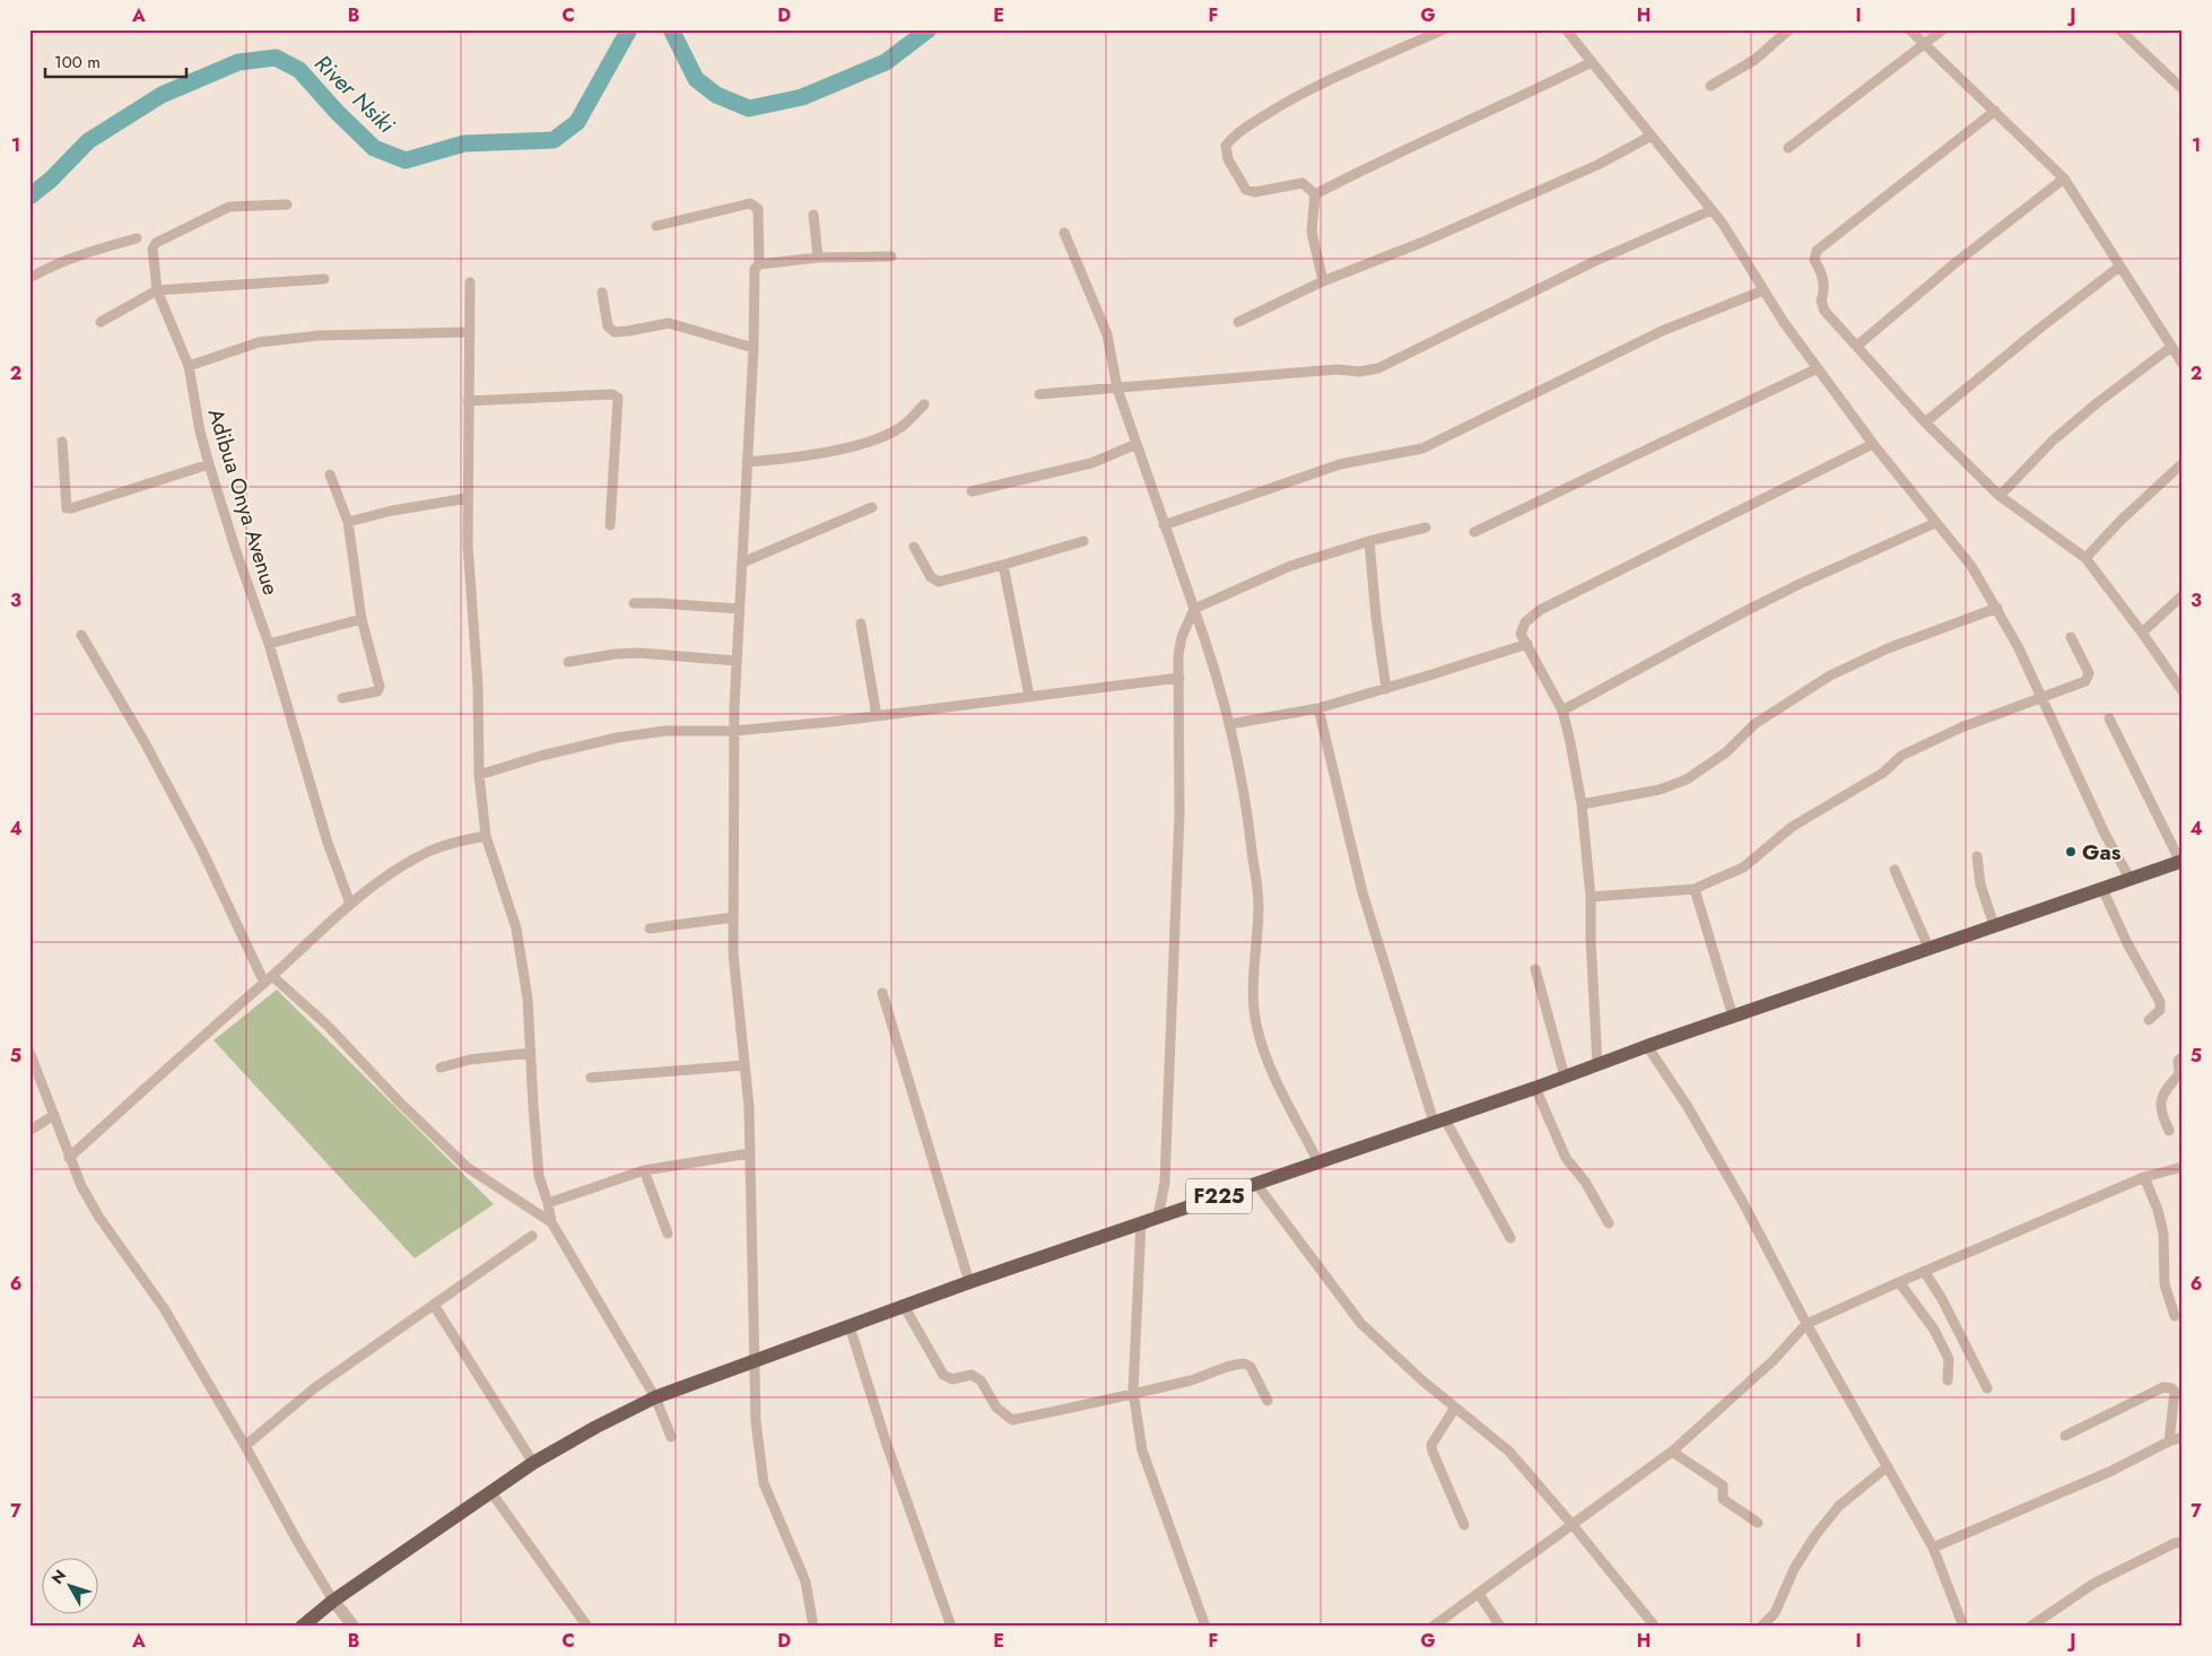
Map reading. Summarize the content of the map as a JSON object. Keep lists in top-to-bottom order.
{
  "streets": {
    "main road": ["F225"],
    "street": ["Adibua Onya Avenue"]
  },
  "water": ["River Nsiki"],
  "places": ["Gas"],
  "scale_bar": "100 m",
  "north": "top left",
  "grid": {
    "columns": [
      "A",
      "B",
      "C",
      "D",
      "E",
      "F",
      "G",
      "H",
      "I",
      "J"
    ],
    "rows": [
      "1",
      "2",
      "3",
      "4",
      "5",
      "6",
      "7"
    ]
  }
}
